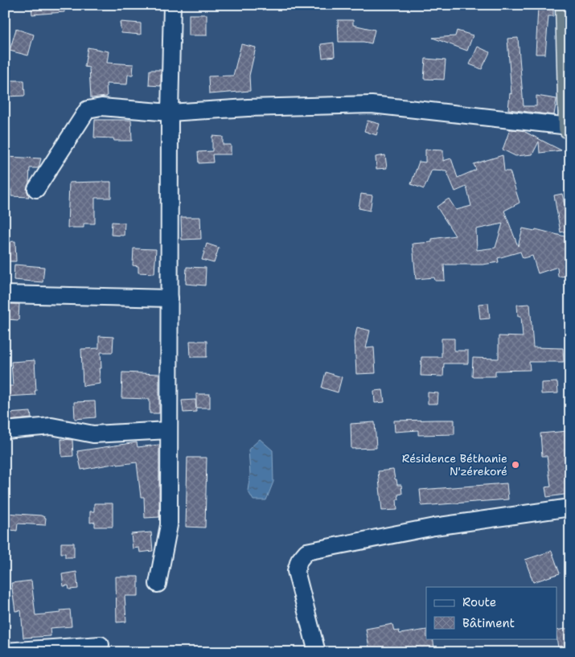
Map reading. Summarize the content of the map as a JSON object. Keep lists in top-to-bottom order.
{
  "places": ["Résidence Béthanie N'zérekoré"],
  "legend": ["Route", "Bâtiment"]
}
